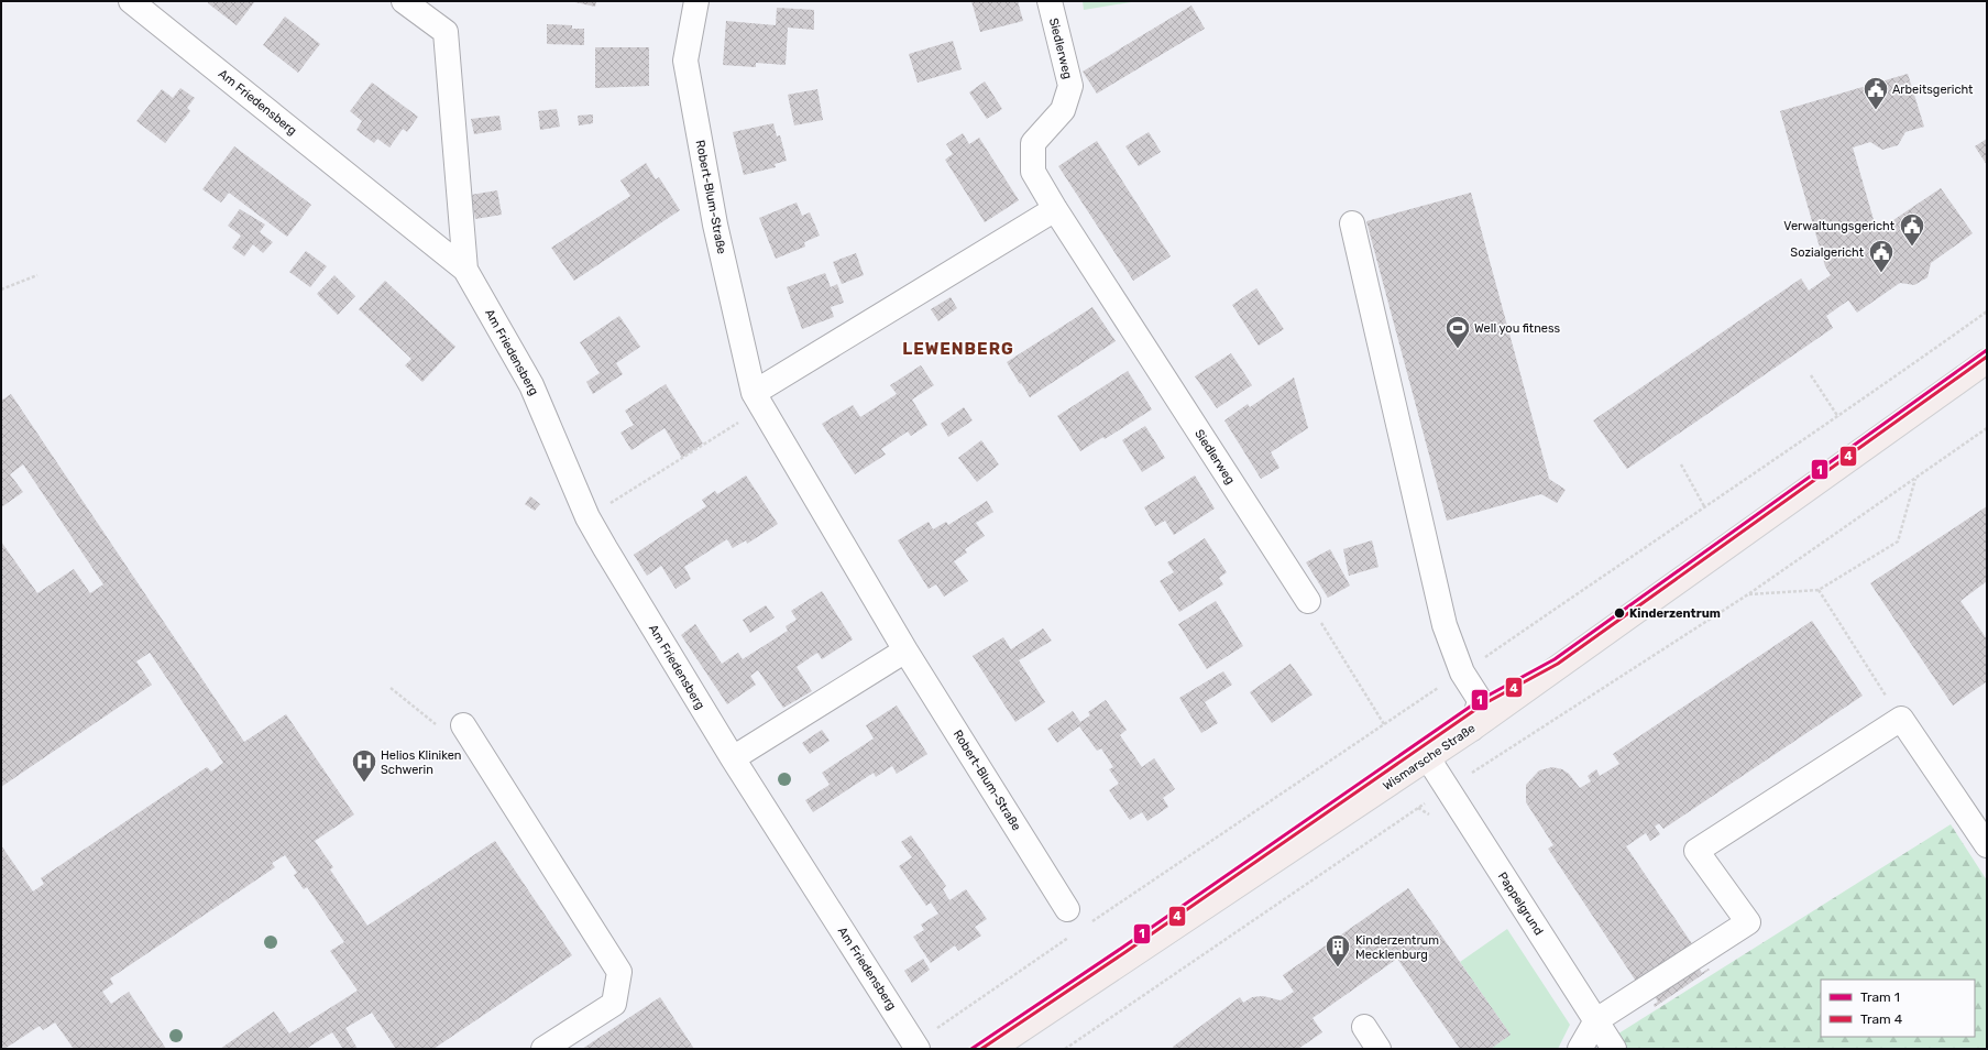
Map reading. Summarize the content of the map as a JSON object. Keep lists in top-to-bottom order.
{
  "streets": {
    "main road": ["Wismarsche Straße"],
    "street": [
      "Siedlerweg",
      "Am Friedensberg",
      "Robert-Blum-Straße",
      "Pappelgrund"
    ]
  },
  "crossings": [
    ["Wismarsche Straße", "Pappelgrund"]
  ],
  "districts": ["LEWENBERG"],
  "places": {
    "public building": ["Arbeitsgericht", "Verwaltungsgericht", "Sozialgericht"],
    "sports": ["Well you fitness"],
    "other": ["Kinderzentrum"],
    "hospital": ["Helios Kliniken Schwerin"],
    "building": ["Kinderzentrum Mecklenburg"]
  },
  "lines": ["tram line 1", "tram line 4"],
  "legend": ["Tram 1", "Tram 4"]
}
